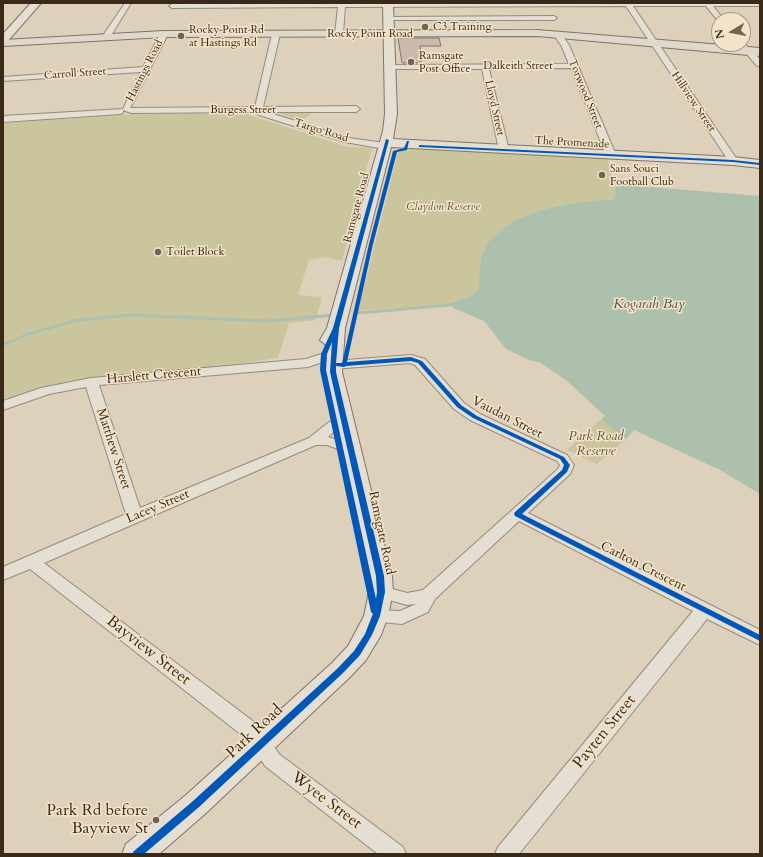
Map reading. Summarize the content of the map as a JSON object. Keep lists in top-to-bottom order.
{
  "streets": {
    "main road": [
      "Rocky Point Road",
      "The Promenade",
      "Ramsgate Road",
      "Park Road"
    ],
    "street": [
      "Dalkeith Street",
      "Hastings Road",
      "Carroll Street",
      "Torwood Street",
      "Hillview Street",
      "Lloyd Street",
      "Burgess Street",
      "Targo Road",
      "Harslett Crescent",
      "Vaudan Street",
      "Matthew Street",
      "Lacey Street",
      "Carlton Crescent",
      "Bayview Street",
      "Payten Street",
      "Wyee Street"
    ]
  },
  "crossings": [
    ["Rocky Point Road", "Hastings Road"],
    ["Rocky Point Road", "Torwood Street"],
    ["Rocky Point Road", "Hillview Street"],
    ["Rocky Point Road", "Ramsgate Road"],
    ["Dalkeith Street", "Torwood Street"],
    ["Dalkeith Street", "Lloyd Street"],
    ["Dalkeith Street", "Ramsgate Road"],
    ["Hastings Road", "Carroll Street"],
    ["Hastings Road", "Burgess Street"],
    ["Torwood Street", "The Promenade"],
    ["Hillview Street", "The Promenade"],
    ["Lloyd Street", "The Promenade"],
    ["Burgess Street", "Targo Road"],
    ["Targo Road", "The Promenade"],
    ["Targo Road", "Ramsgate Road"],
    ["The Promenade", "Ramsgate Road"],
    ["Ramsgate Road", "Harslett Crescent"],
    ["Ramsgate Road", "Vaudan Street"],
    ["Ramsgate Road", "Lacey Street"],
    ["Ramsgate Road", "Park Road"],
    ["Harslett Crescent", "Vaudan Street"],
    ["Harslett Crescent", "Matthew Street"],
    ["Vaudan Street", "Carlton Crescent"],
    ["Matthew Street", "Lacey Street"],
    ["Lacey Street", "Bayview Street"],
    ["Carlton Crescent", "Payten Street"],
    ["Bayview Street", "Park Road"],
    ["Bayview Street", "Wyee Street"],
    ["Park Road", "Wyee Street"]
  ],
  "water": ["Kogarah Bay"],
  "parks": ["Claydon Reserve", "Park Road Reserve"],
  "places": [
    "C3 Training",
    "Rocky Point Rd at Hastings Rd",
    "Ramsgate Post Office",
    "Sans Souci Football Club",
    "Toilet Block",
    "Park Rd before Bayview St"
  ],
  "north": "left"
}
